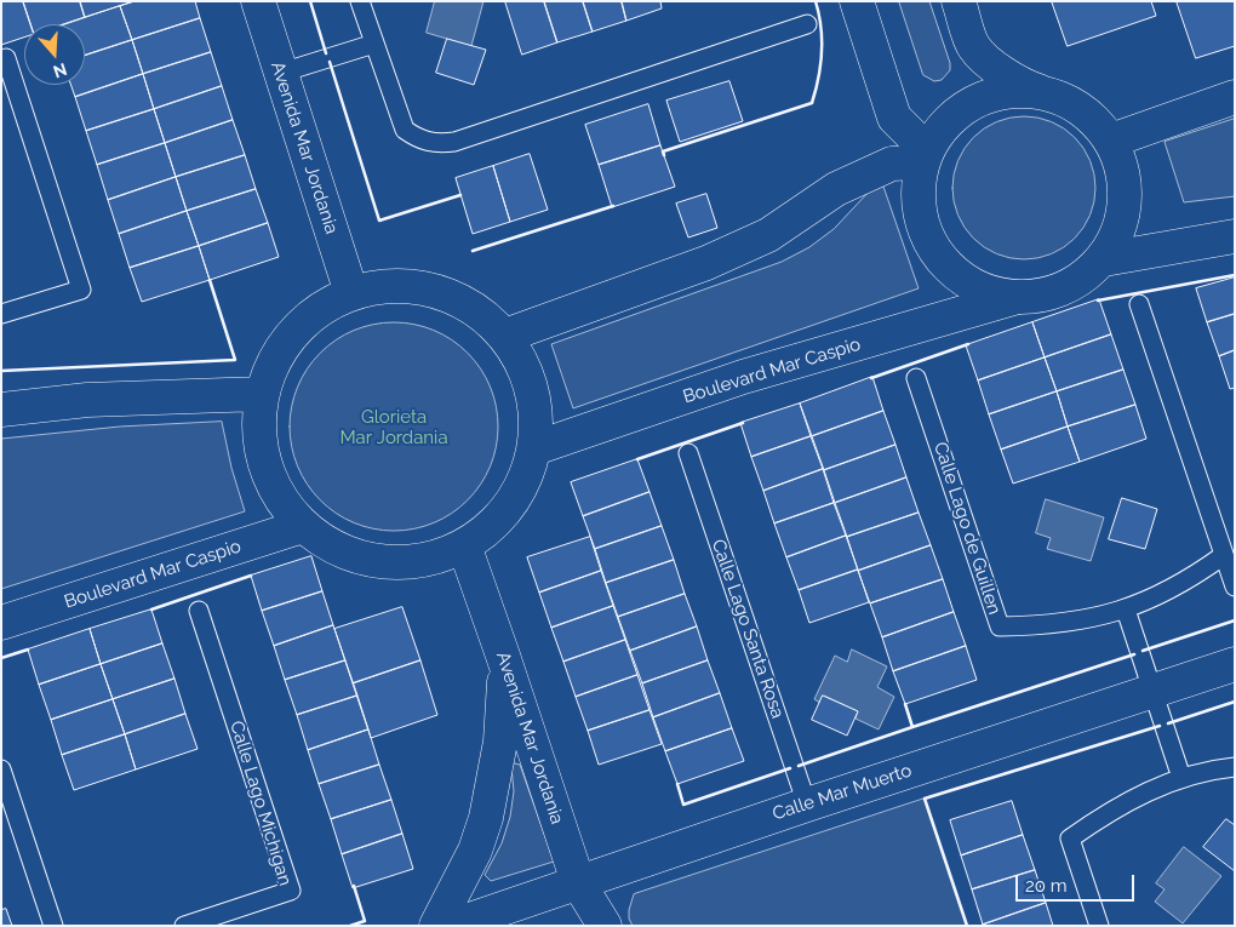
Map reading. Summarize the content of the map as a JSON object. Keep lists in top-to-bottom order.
{
  "streets": {
    "street": ["Avenida Mar Jordania", "Boulevard Mar Caspio", "Calle Mar Muerto"],
    "lane": ["Calle Lago de Guillen", "Calle Lago Santa Rosa", "Calle Lago Michigan"]
  },
  "crossings": [
    ["Avenida Mar Jordania", "Calle Mar Muerto"],
    ["Calle Lago Santa Rosa", "Calle Mar Muerto"]
  ],
  "parks": ["Glorieta Mar Jordania"],
  "scale_bar": "20 m",
  "north": "bottom"
}
